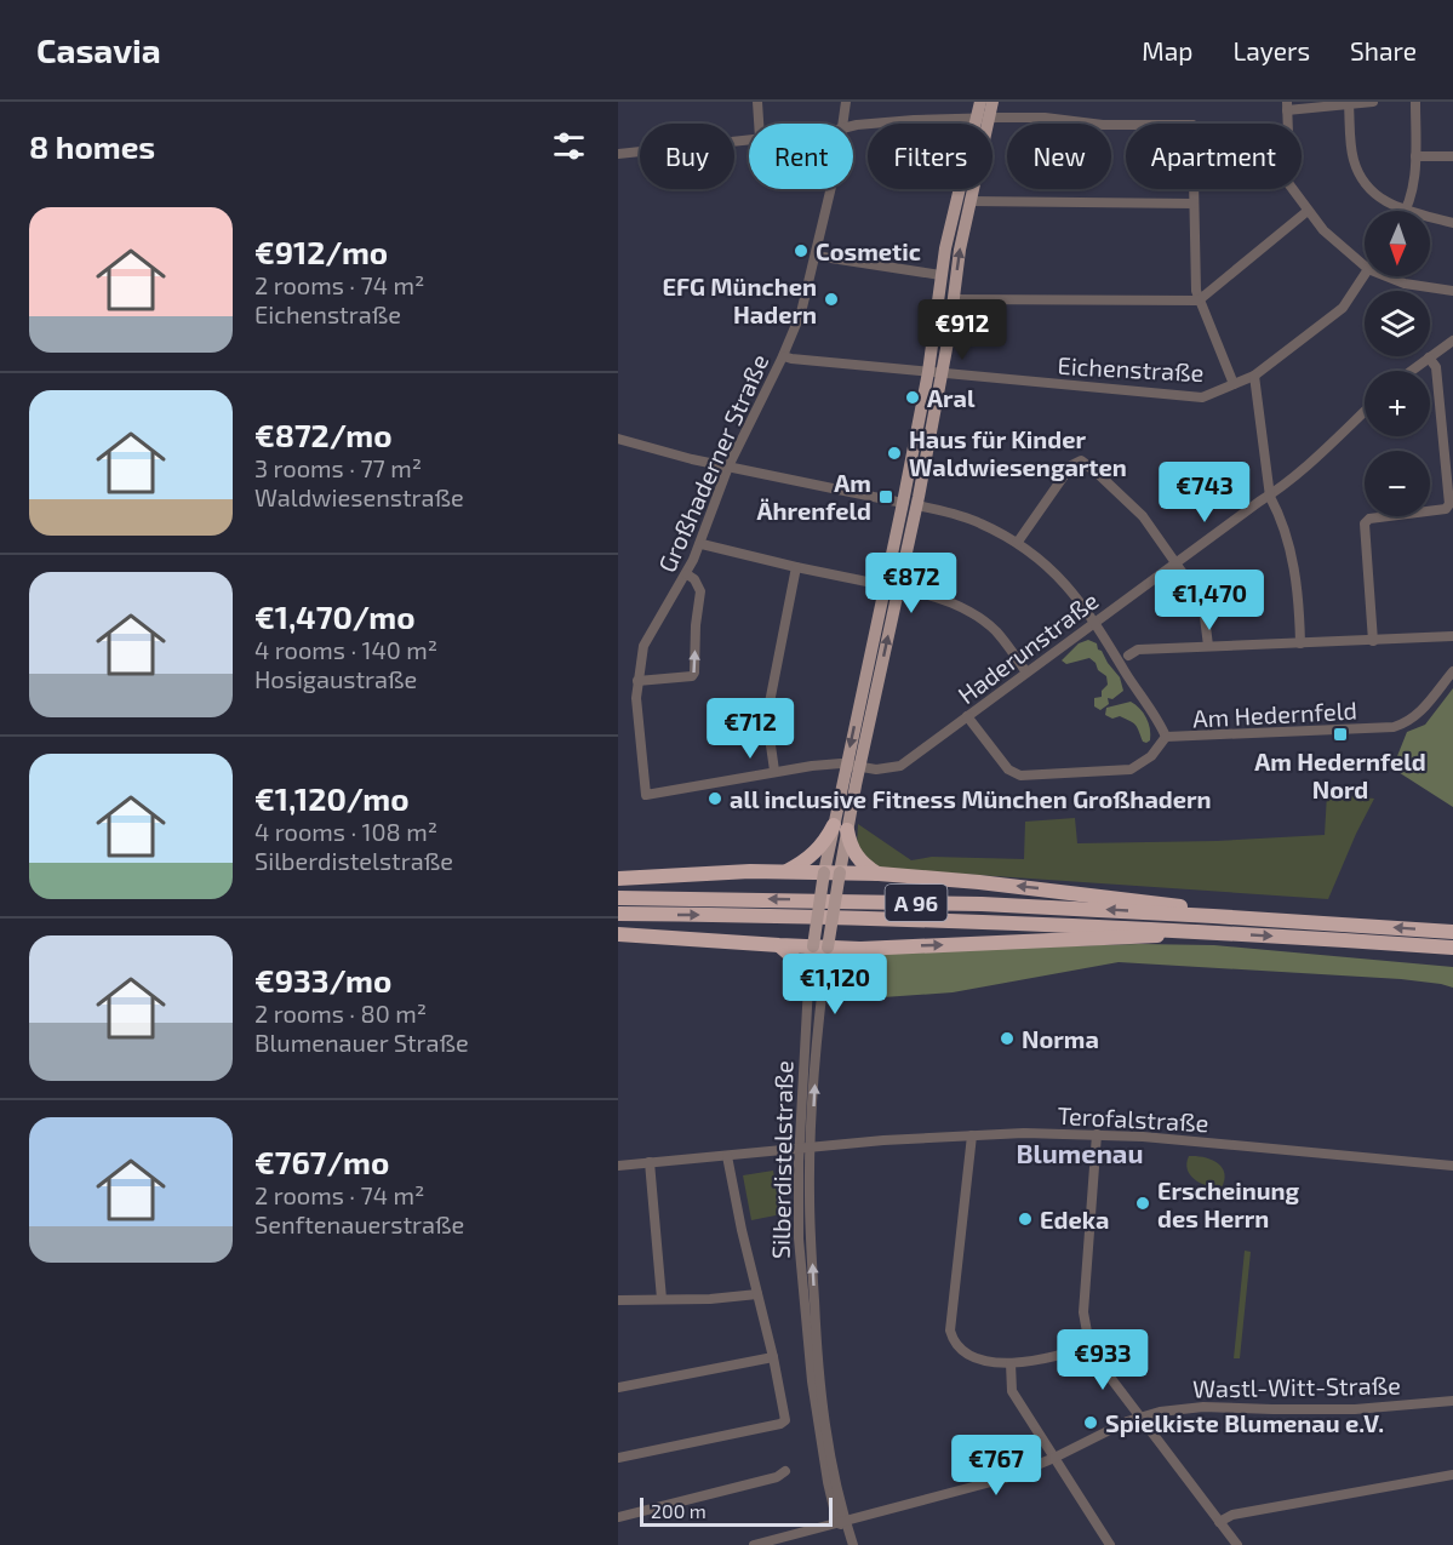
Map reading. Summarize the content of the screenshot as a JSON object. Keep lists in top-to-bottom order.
{
  "streets": {
    "highway": ["A 96"],
    "street": [
      "Eichenstraße",
      "Großhaderner Straße",
      "Haderunstraße",
      "Am Hedernfeld",
      "Terofalstraße",
      "Silberdistelstraße",
      "Wastl-Witt-Straße"
    ]
  },
  "crossings": [
    ["Eichenstraße", "Großhaderner Straße"],
    ["Großhaderner Straße", "Haderunstraße"],
    ["Haderunstraße", "Am Hedernfeld"],
    ["Terofalstraße", "Silberdistelstraße"],
    ["Silberdistelstraße", "Wastl-Witt-Straße"]
  ],
  "districts": ["Blumenau"],
  "places": {
    "other": [
      "Cosmetic",
      "EFG München Hadern",
      "Aral",
      "Haus für Kinder Waldwiesengarten",
      "all inclusive Fitness München Großhadern",
      "Norma",
      "Erscheinung des Herrn",
      "Edeka",
      "Spielkiste Blumenau e.V."
    ],
    "transit": ["Am Ährenfeld", "Am Hedernfeld Nord"]
  },
  "scale_bar": "200 m",
  "north": "bottom",
  "page": {
    "header": "Casavia",
    "nav": ["Map", "Layers", "Share"],
    "heading": "8 homes",
    "chip": [
      "Buy",
      "Rent",
      "Filters",
      "New",
      "Apartment"
    ],
    "list": [
      {
        "name": "€912/mo",
        "note": "2 rooms · 74 m² · Eichenstraße"
      },
      {
        "name": "€872/mo",
        "note": "3 rooms · 77 m² · Waldwiesenstraße"
      },
      {
        "name": "€1,470/mo",
        "note": "4 rooms · 140 m² · Hosigaustraße"
      },
      {
        "name": "€1,120/mo",
        "note": "4 rooms · 108 m² · Silberdistelstraße"
      },
      {
        "name": "€933/mo",
        "note": "2 rooms · 80 m² · Blumenauer Straße"
      },
      {
        "name": "€767/mo",
        "note": "2 rooms · 74 m² · Senftenauerstraße"
      }
    ],
    "map_buttons": ["+", "−"],
    "price": [
      "€912",
      "€743",
      "€872",
      "€1,470",
      "€712",
      "€1,120",
      "€933",
      "€767"
    ],
    "scale": "200 m"
  }
}
